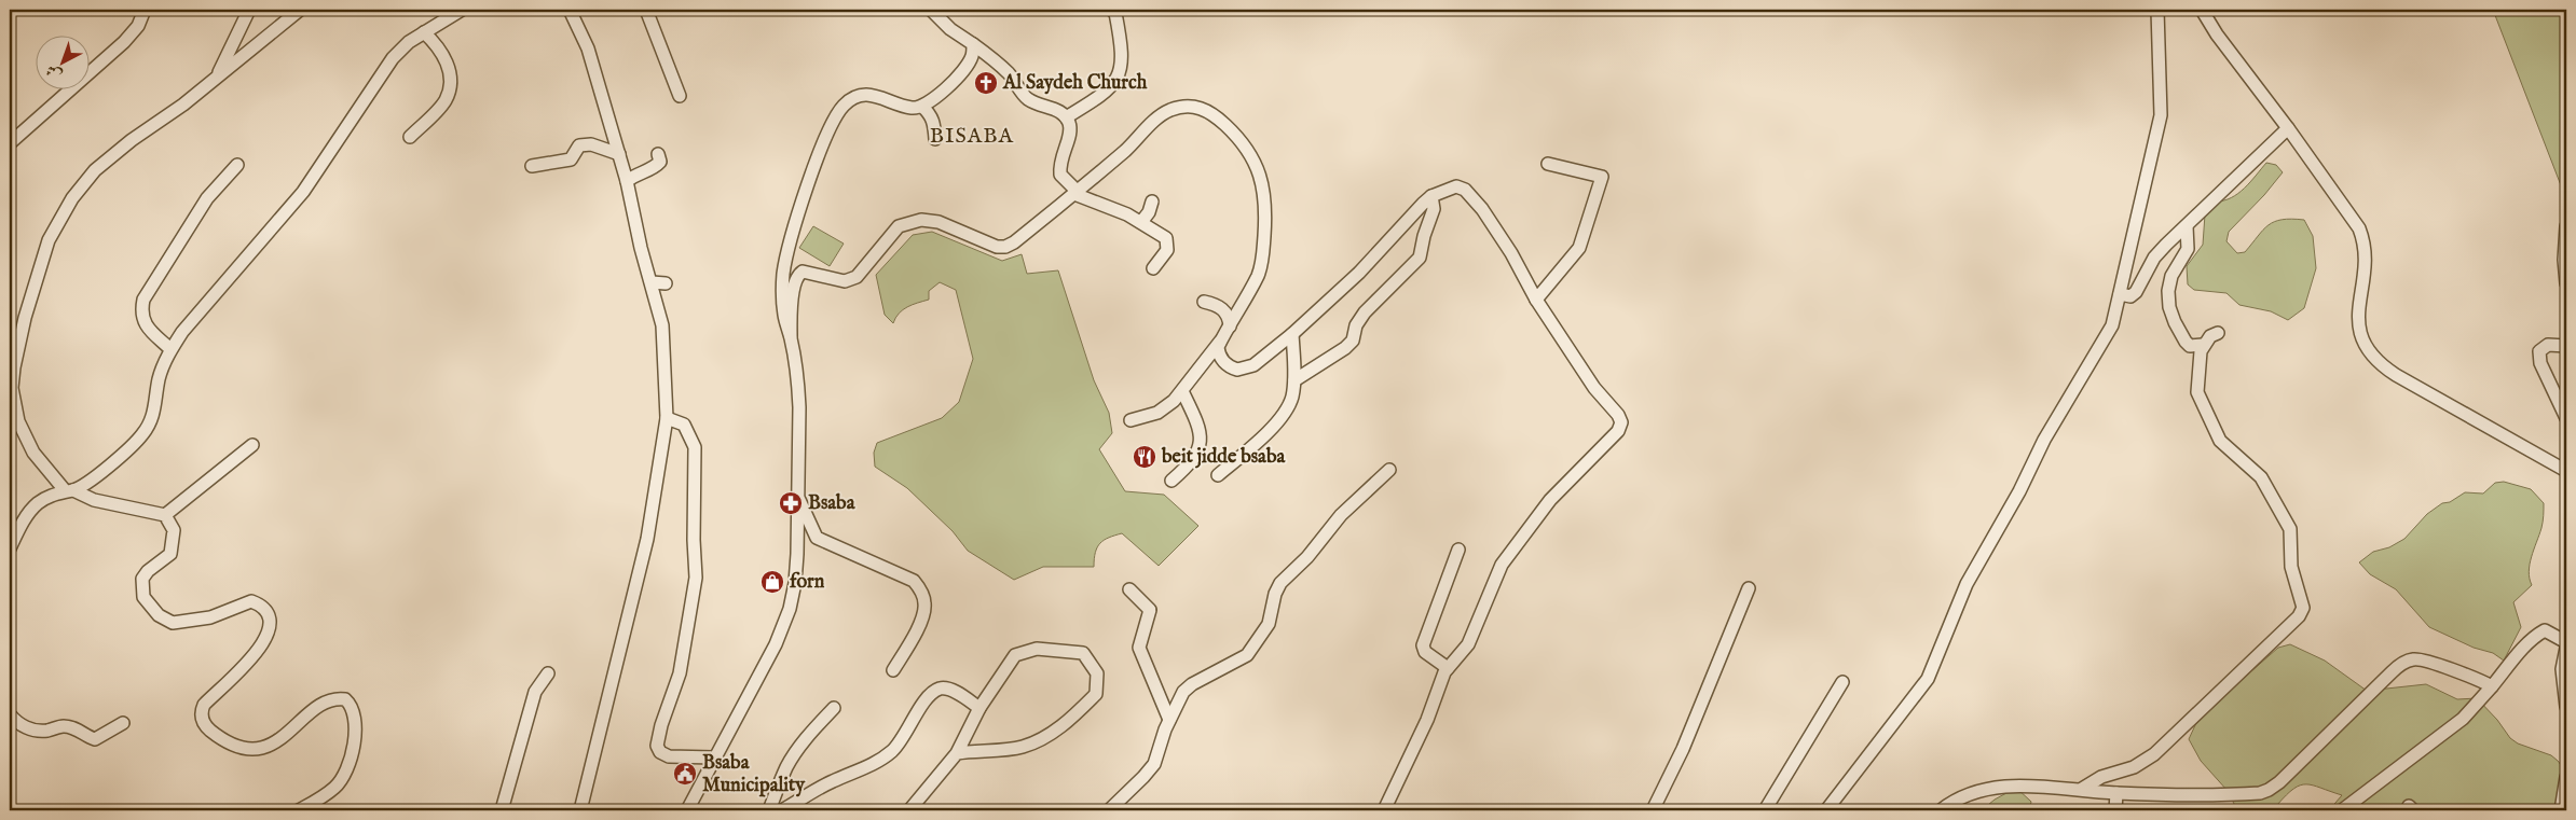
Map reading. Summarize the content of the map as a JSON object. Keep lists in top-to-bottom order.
{
  "districts": ["BISABA"],
  "places": {
    "church": ["Al Saydeh Church"],
    "restaurant": ["beit jidde bsaba"],
    "pharmacy": ["Bsaba"],
    "shop": ["forn"],
    "public building": ["Bsaba Municipality"]
  },
  "north": "bottom left"
}
